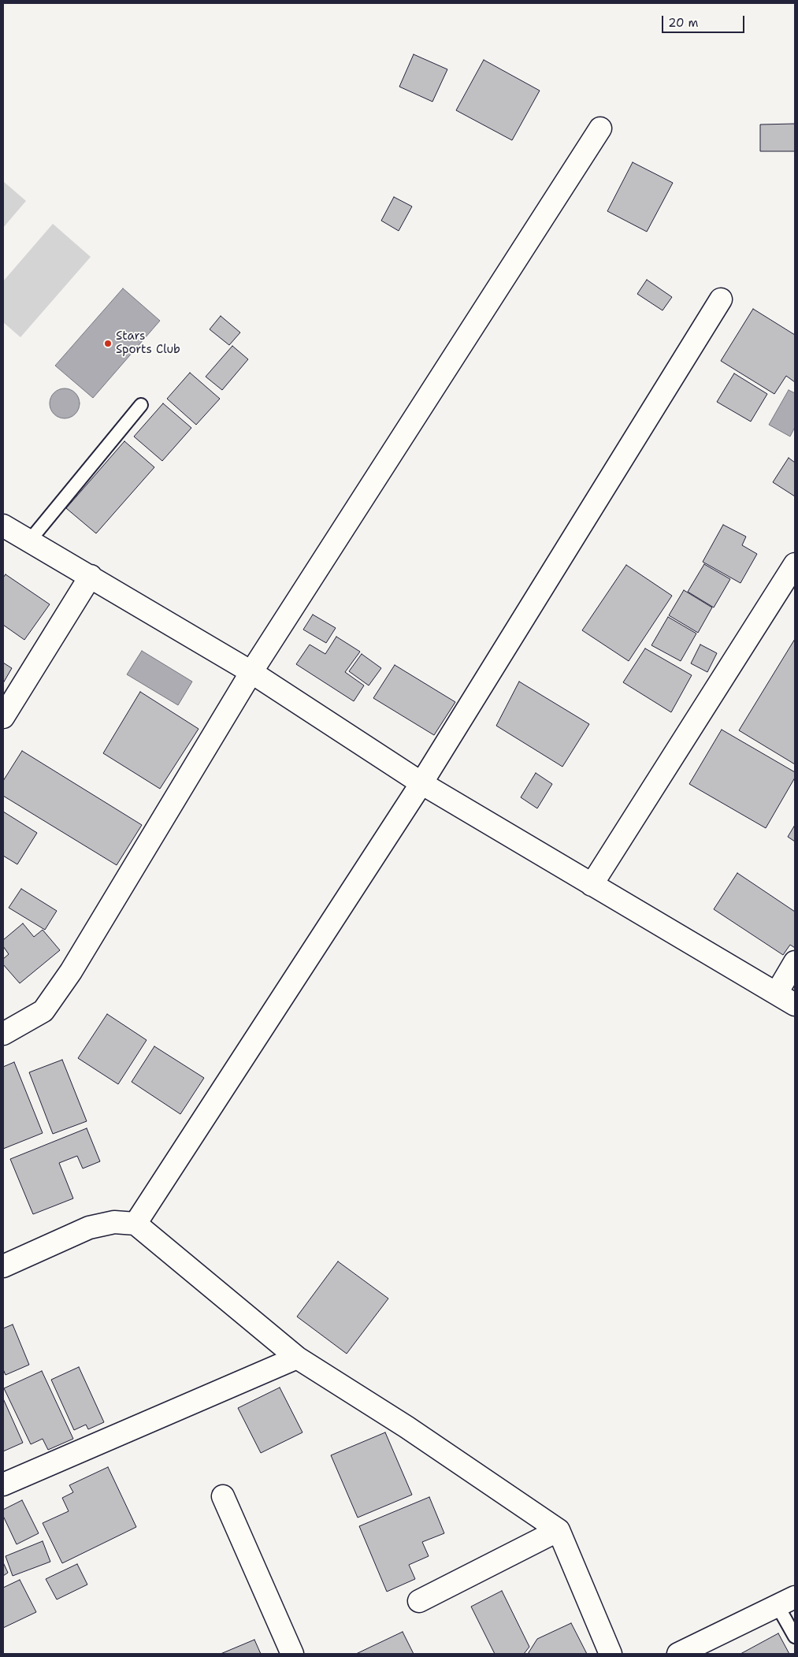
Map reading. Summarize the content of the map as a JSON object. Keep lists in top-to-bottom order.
{
  "places": ["Stars Sports Club"],
  "scale_bar": "20 m"
}
